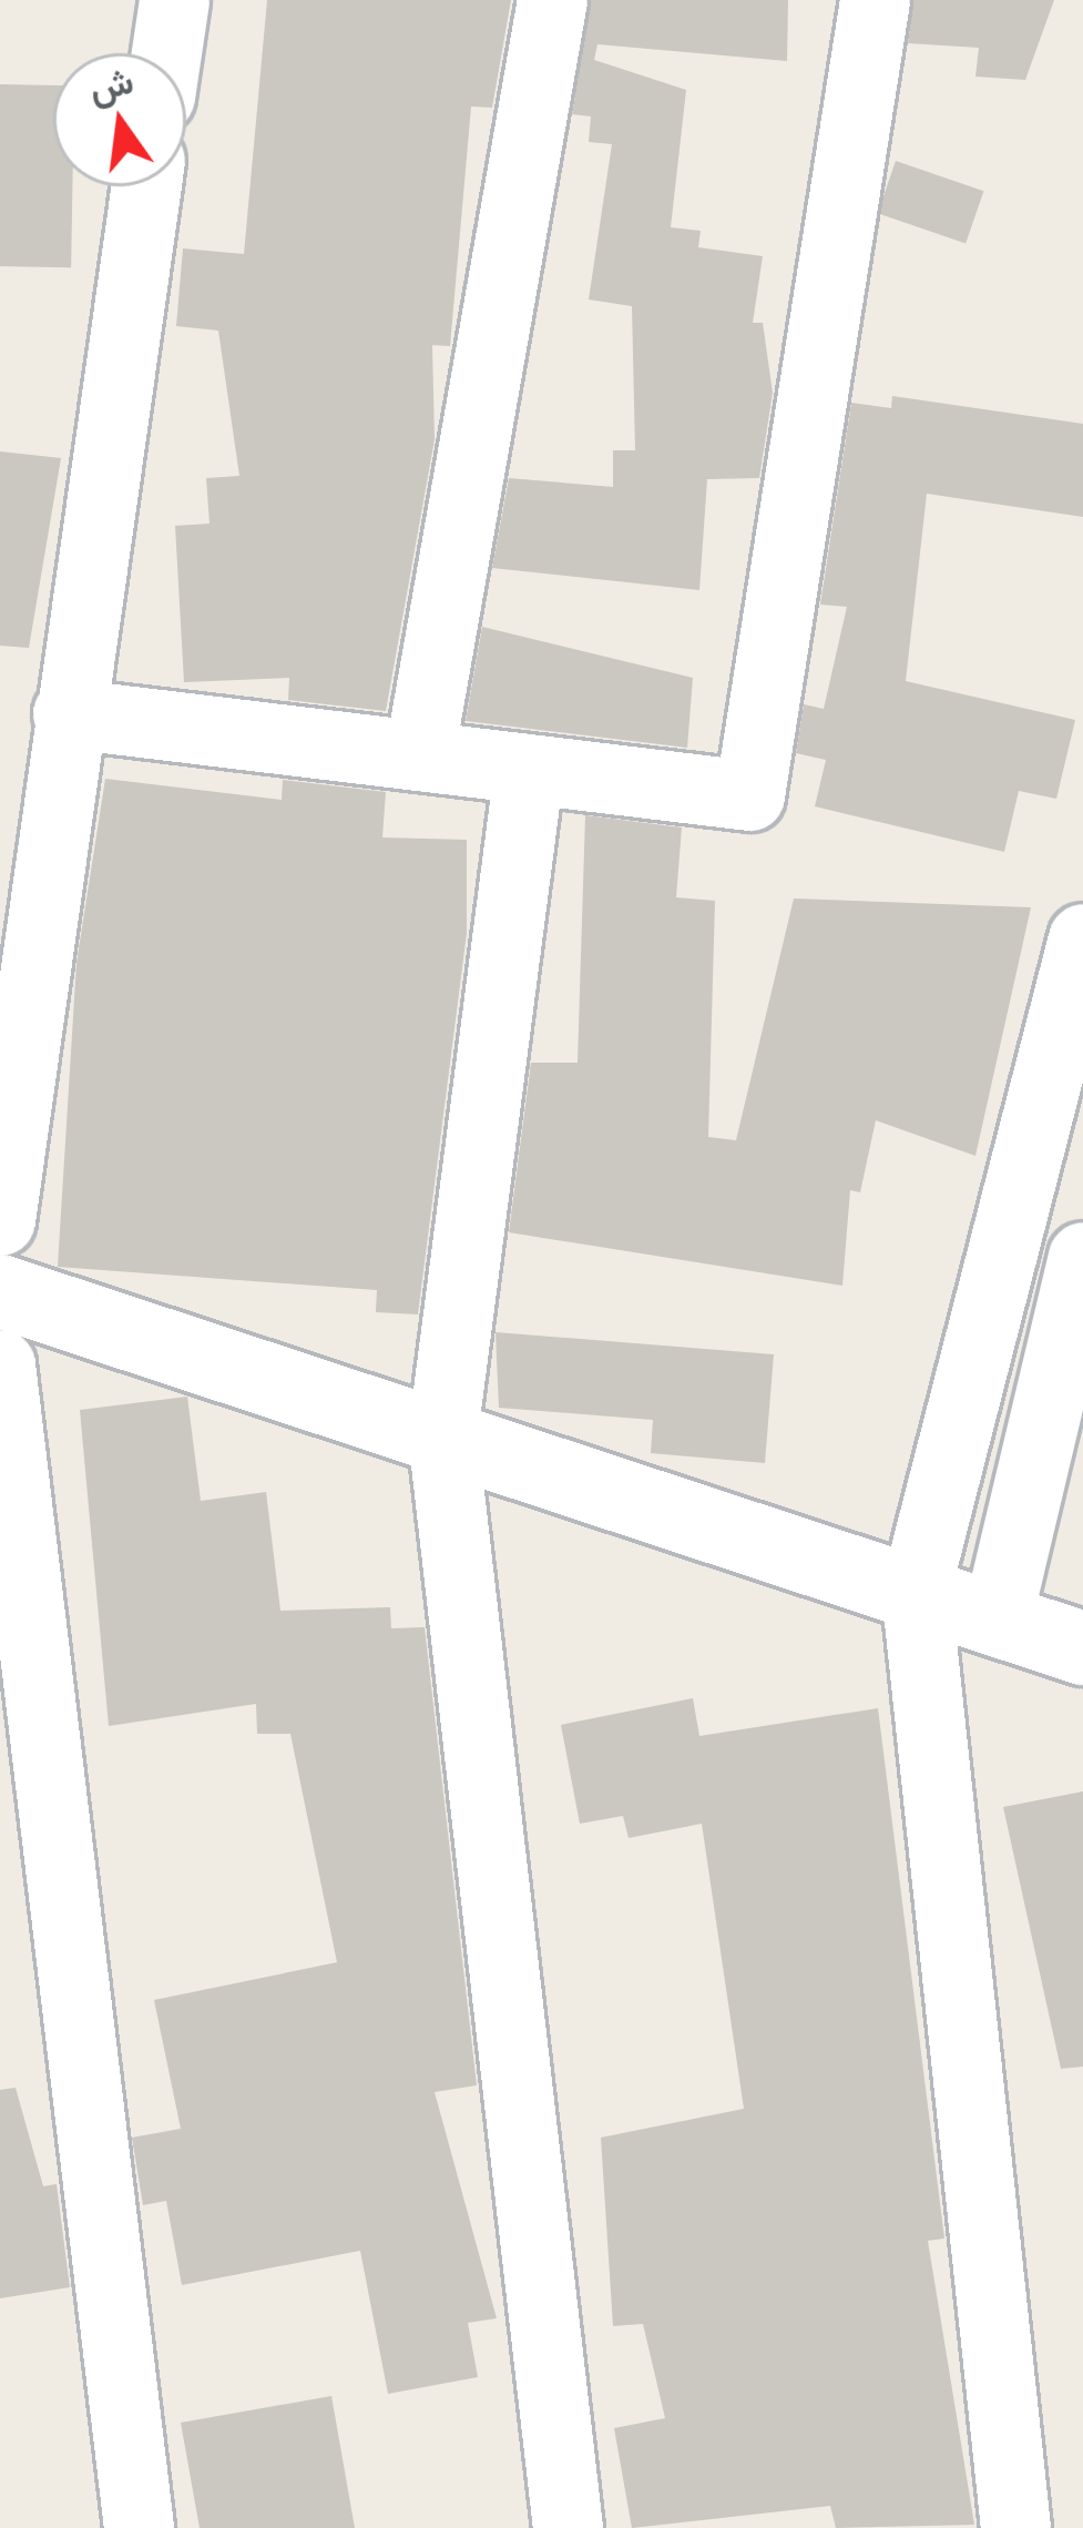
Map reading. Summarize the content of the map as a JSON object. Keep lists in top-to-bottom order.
{
  "north": "top"
}
